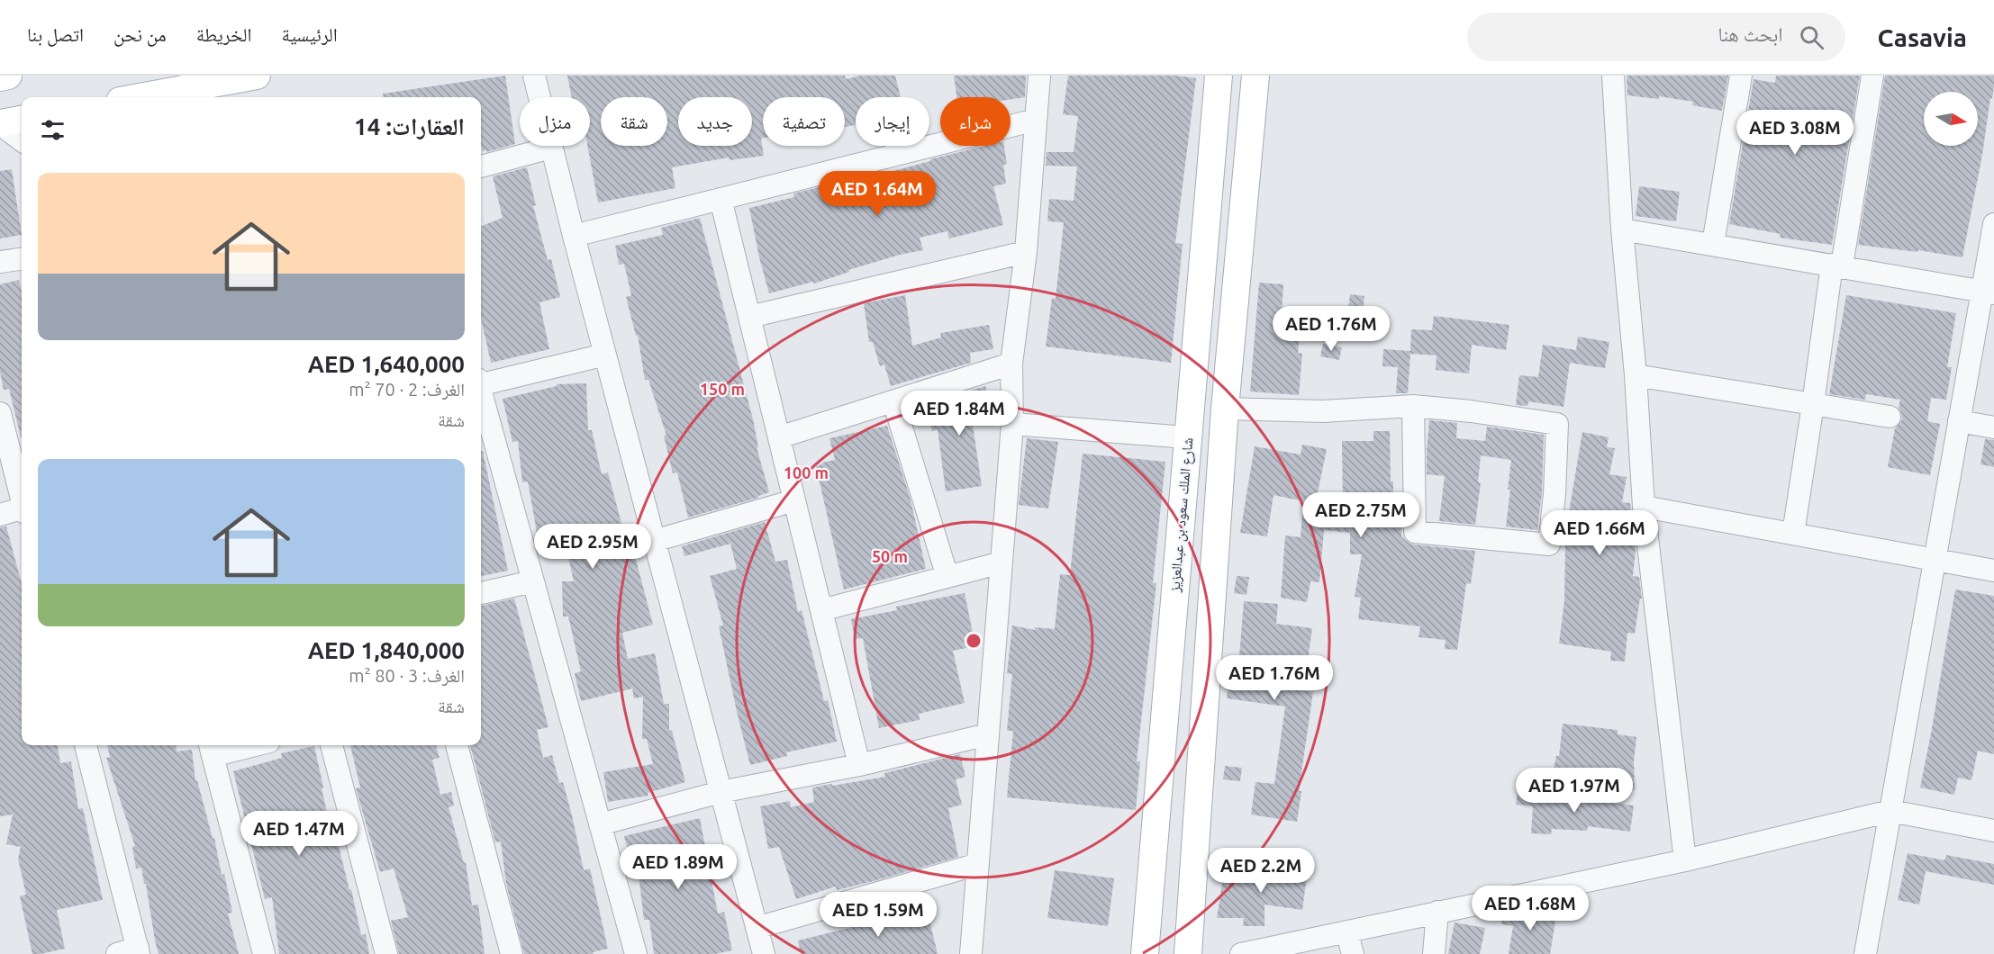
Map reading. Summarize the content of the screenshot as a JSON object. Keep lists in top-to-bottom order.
{
  "streets": {
    "main road": ["شارع الملك سعود بن عبدالعزيز"]
  },
  "north": "right",
  "page": {
    "header": "Casavia",
    "search": "ابحث هنا",
    "nav": [
      "الرئيسية",
      "الخريطة",
      "من نحن",
      "اتصل بنا"
    ],
    "chip": [
      "شراء",
      "إيجار",
      "تصفية",
      "جديد",
      "شقة",
      "منزل"
    ],
    "heading": "العقارات: 14",
    "price": [
      "AED 3.08M",
      "AED 1.64M",
      "AED 1.76M",
      "AED 1.84M",
      "AED 2.75M",
      "AED 1.66M",
      "AED 2.95M",
      "AED 1.76M",
      "AED 1.97M",
      "AED 1.47M",
      "AED 1.89M",
      "AED 2.2M",
      "AED 1.68M",
      "AED 1.59M"
    ],
    "list": [
      {
        "name": "AED 1,640,000",
        "note": "الغرف: 2 · 70 m² · شقة"
      },
      {
        "name": "AED 1,840,000",
        "note": "الغرف: 3 · 80 m² · شقة"
      }
    ]
  },
  "rings": ["150 m", "100 m", "50 m"]
}
